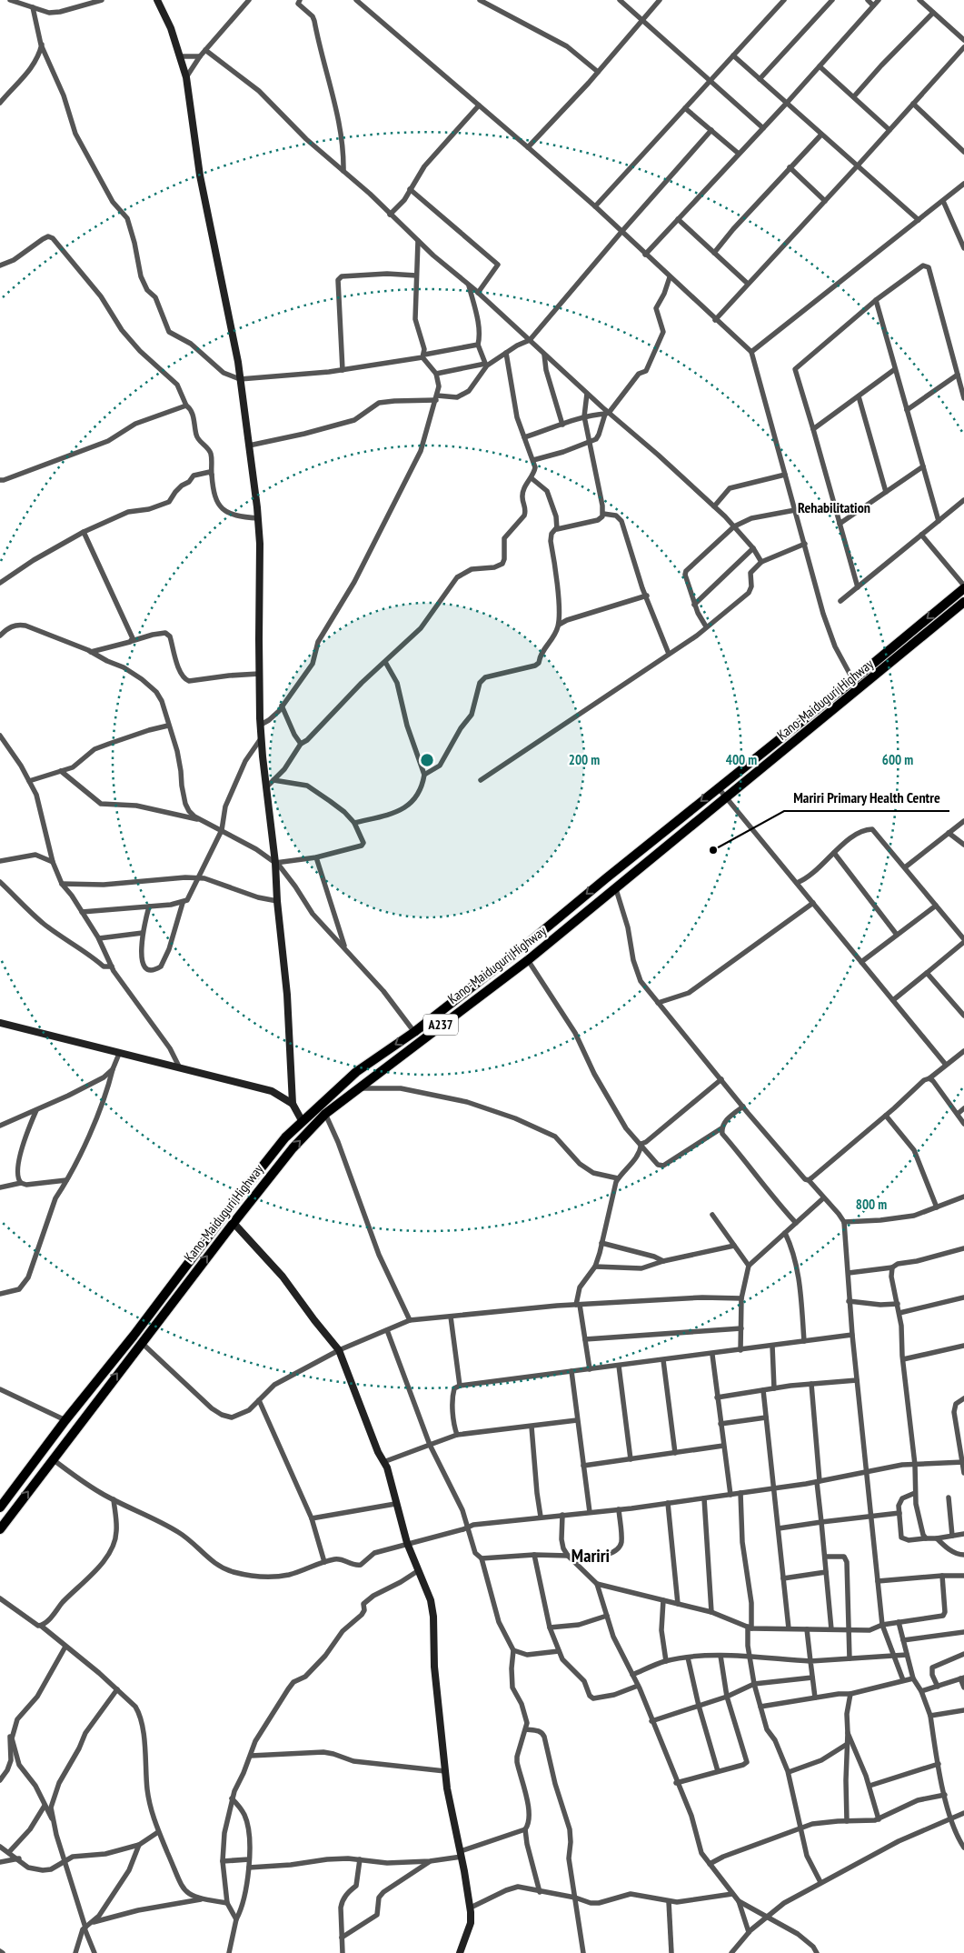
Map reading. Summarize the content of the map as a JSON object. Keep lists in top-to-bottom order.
{
  "streets": {
    "highway": ["Kano-Maiduguri Highway", "A237"]
  },
  "districts": ["Rehabilitation", "Mariri"],
  "places": ["Mariri Primary Health Centre"],
  "rings": [
    "200 m",
    "400 m",
    "600 m",
    "800 m"
  ]
}
